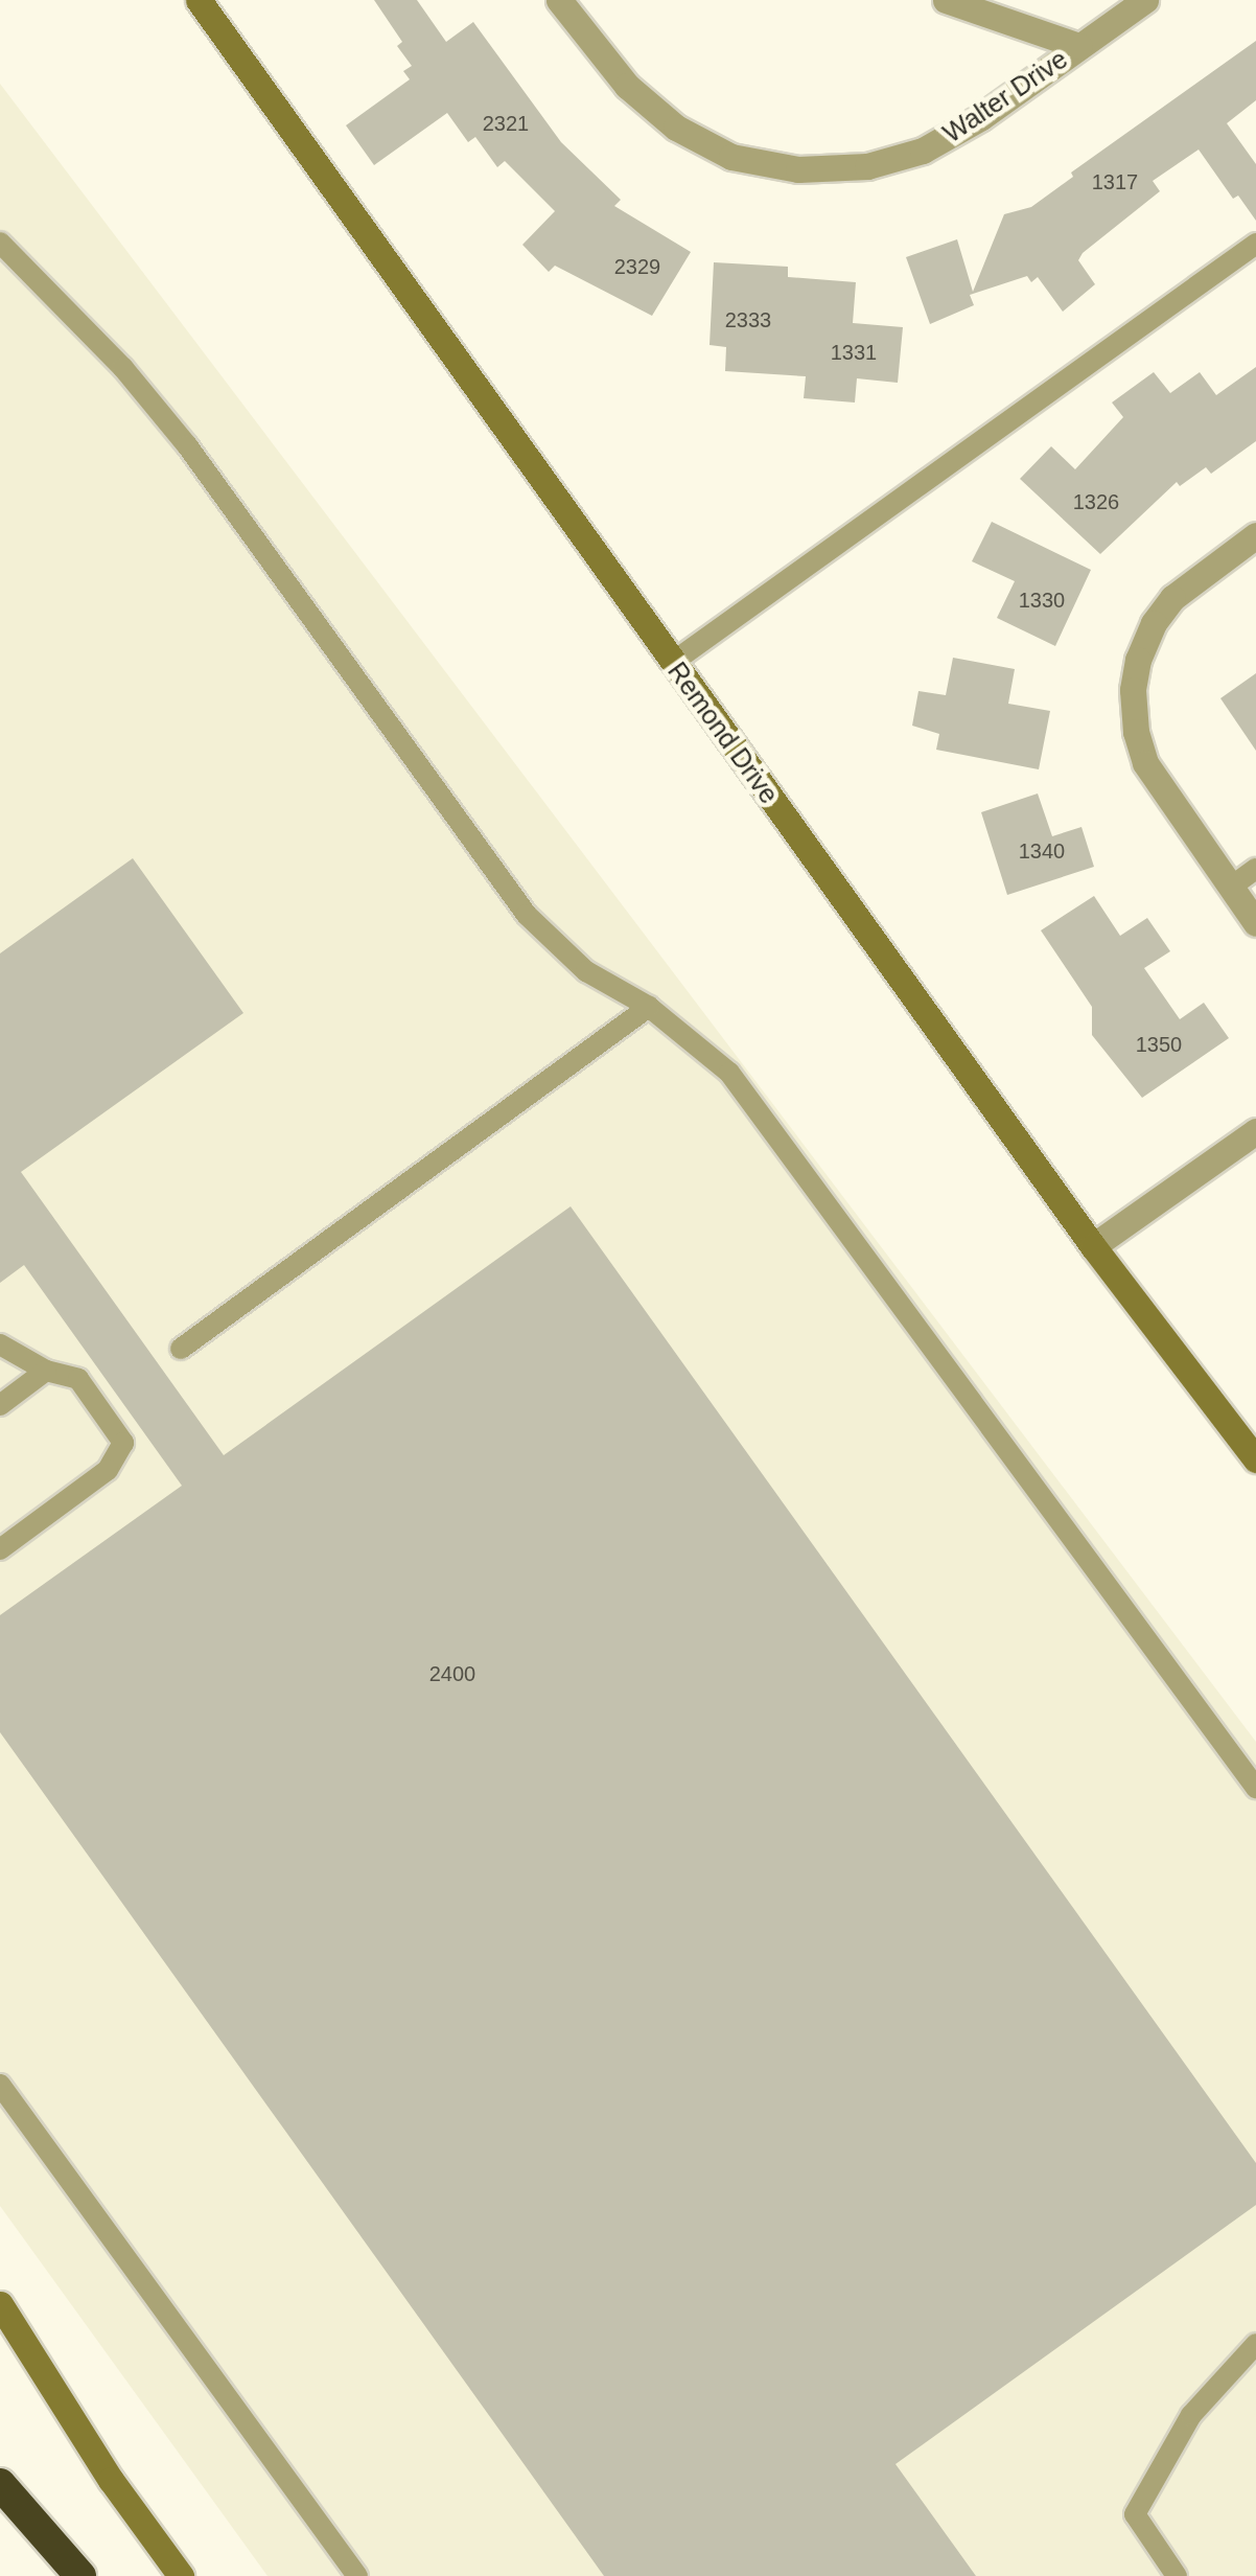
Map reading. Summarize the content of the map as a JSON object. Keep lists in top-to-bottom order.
{
  "streets": {
    "street": ["Walter Drive", "Remond Drive"]
  },
  "house_numbers": [
    "2321",
    "1317",
    "2329",
    "2333",
    "1331",
    "1326",
    "1330",
    "1340",
    "1350",
    "2400"
  ]
}
